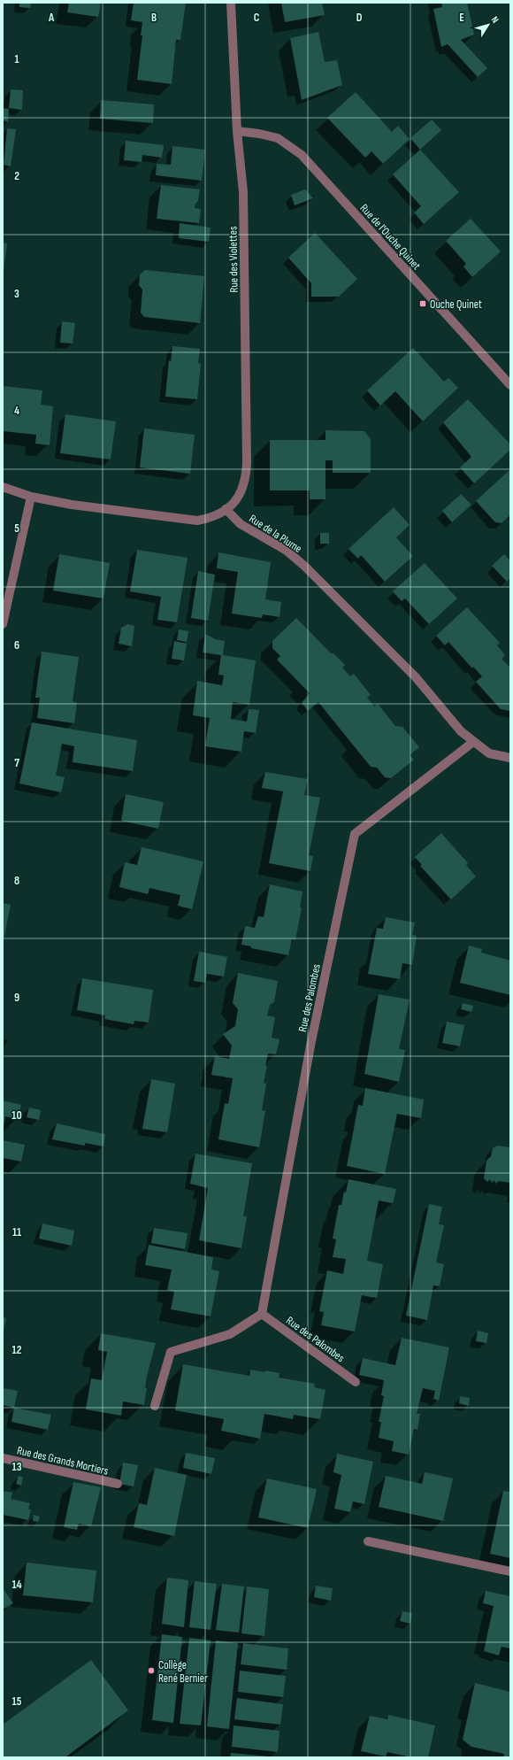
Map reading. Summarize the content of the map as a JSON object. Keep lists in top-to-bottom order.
{
  "streets": {
    "street": [
      "Rue de l'Ouche Quinet",
      "Rue des Violettes",
      "Rue de la Plume",
      "Rue des Palombes",
      "Rue des Grands Mortiers"
    ]
  },
  "crossings": [
    ["Rue de l'Ouche Quinet", "Rue des Violettes"],
    ["Rue des Violettes", "Rue de la Plume"],
    ["Rue de la Plume", "Rue des Palombes"]
  ],
  "places": {
    "transit": ["Ouche Quinet"],
    "other": ["Collège René Bernier"]
  },
  "north": "top right",
  "grid": {
    "columns": [
      "A",
      "B",
      "C",
      "D",
      "E"
    ],
    "rows": [
      "1",
      "2",
      "3",
      "4",
      "5",
      "6",
      "7",
      "8",
      "9",
      "10",
      "11",
      "12",
      "13",
      "14",
      "15"
    ]
  }
}
